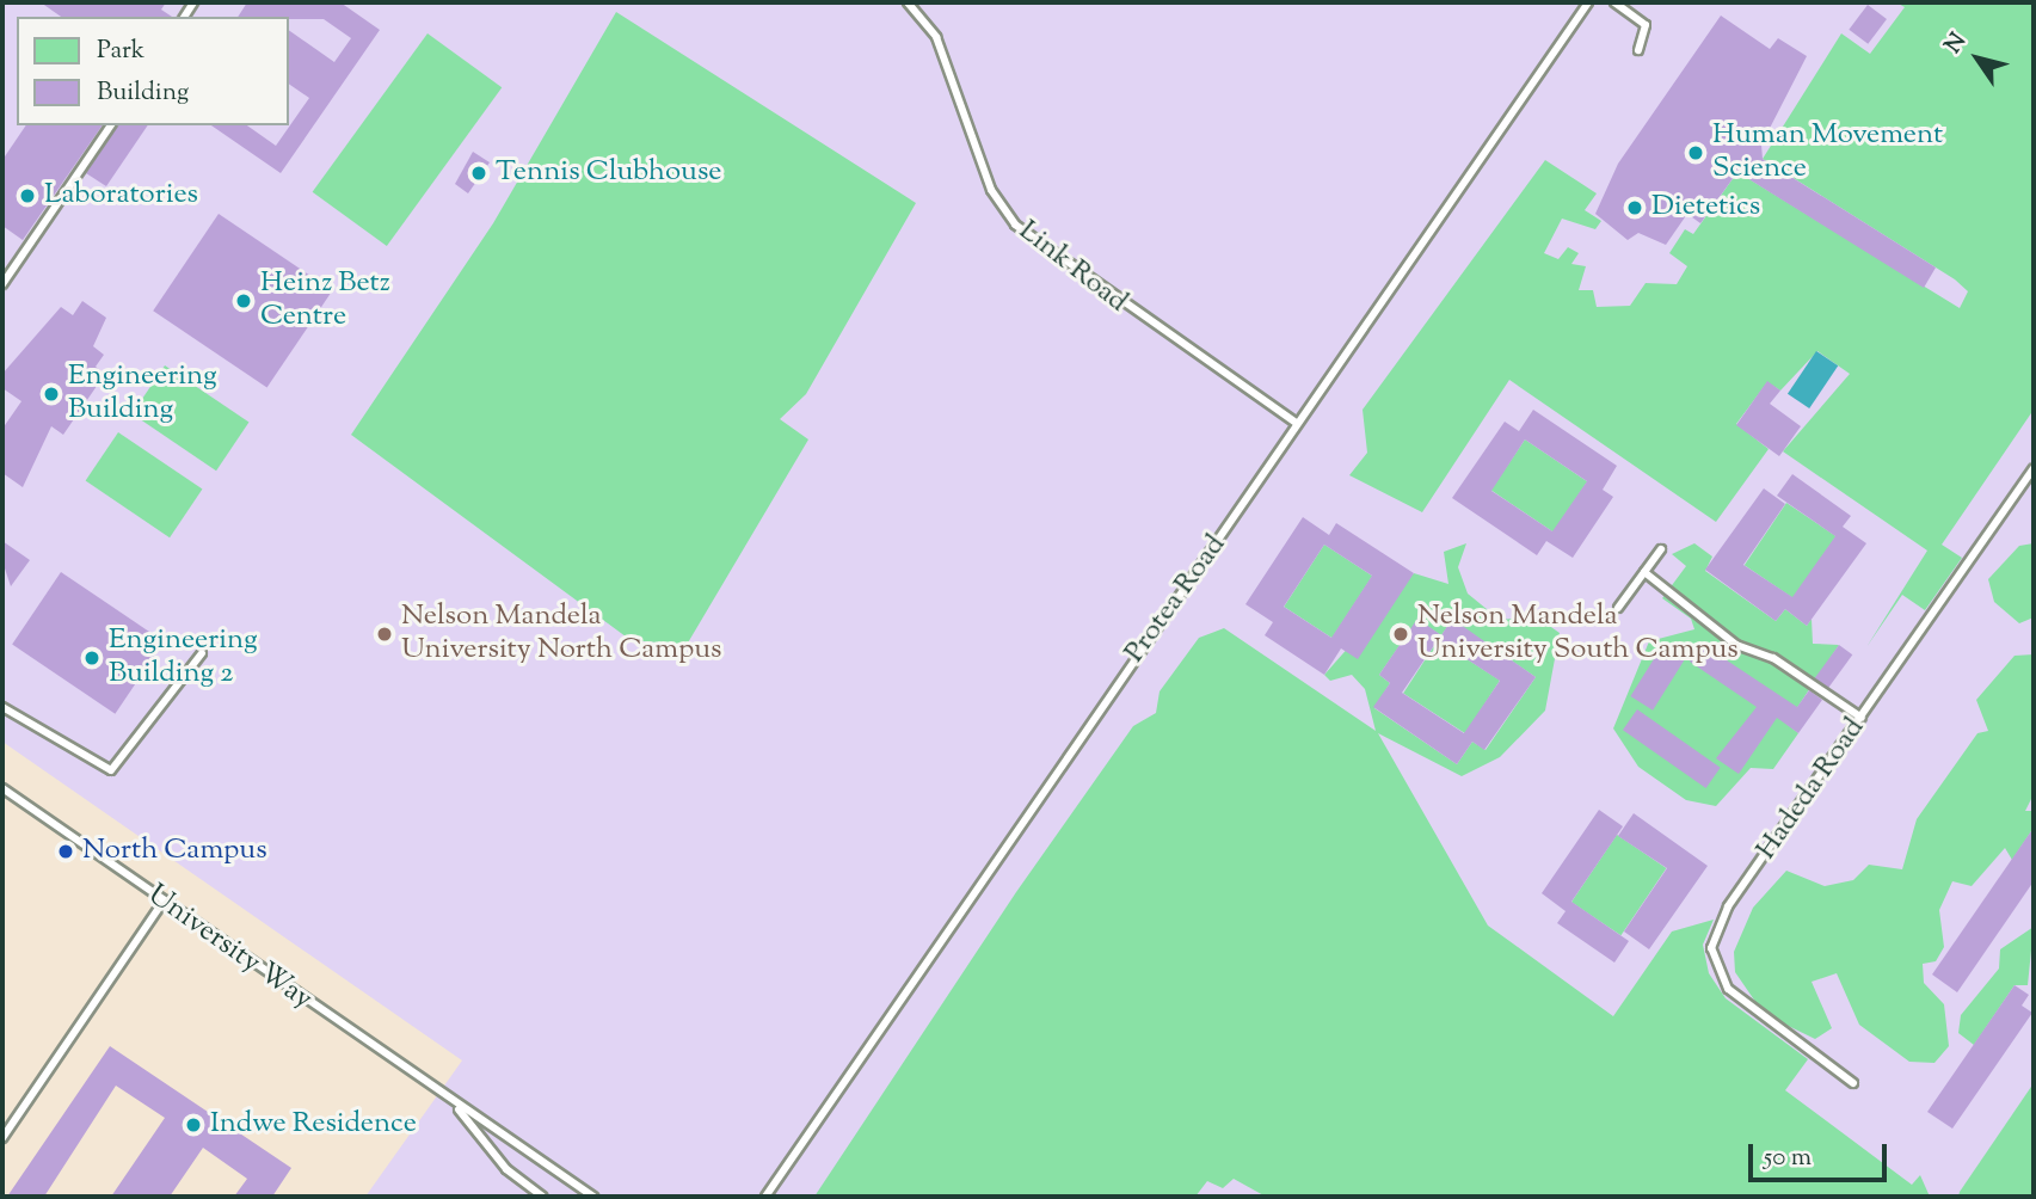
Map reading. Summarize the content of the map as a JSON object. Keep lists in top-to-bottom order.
{
  "streets": {
    "lane": [
      "Link Road",
      "Protea Road",
      "Hadeda Road",
      "University Way"
    ]
  },
  "crossings": [
    ["Link Road", "Protea Road"]
  ],
  "places": [
    "Human Movement Science",
    "Tennis Clubhouse",
    "Laboratories",
    "Dietetics",
    "Heinz Betz Centre",
    "Engineering Building",
    "Nelson Mandela University North Campus",
    "Nelson Mandela University South Campus",
    "Engineering Building 2",
    "North Campus",
    "Indwe Residence"
  ],
  "legend": ["Park", "Building"],
  "scale_bar": "50 m",
  "north": "top left"
}
